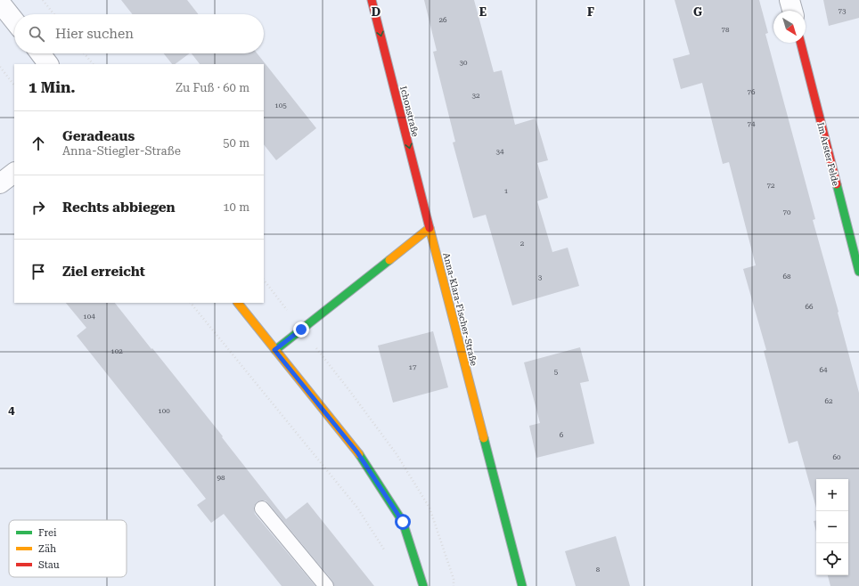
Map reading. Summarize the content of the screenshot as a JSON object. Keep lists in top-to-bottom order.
{
  "streets": {
    "street": ["Ichonstraße", "Im Arster Felde", "Anna-Klara-Fischer-Straße"]
  },
  "crossings": [
    ["Ichonstraße", "Anna-Klara-Fischer-Straße"]
  ],
  "one_way": ["Ichonstraße"],
  "house_numbers": [
    "73",
    "26",
    "78",
    "30",
    "76",
    "32",
    "105",
    "74",
    "34",
    "72",
    "1",
    "70",
    "2",
    "68",
    "3",
    "66",
    "104",
    "102",
    "17",
    "64",
    "5",
    "62",
    "100",
    "6",
    "60",
    "98",
    "8"
  ],
  "legend": ["Frei", "Zäh", "Stau"],
  "north": "bottom right",
  "page": {
    "search": "Hier suchen",
    "heading": ["1 Min.", "Zu Fuß · 60 m"],
    "list": [
      ["Geradeaus", "Anna-Stiegler-Straße", "50 m"],
      ["Rechts abbiegen", "10 m"],
      "Ziel erreicht"
    ],
    "map_buttons": ["+", "−"]
  },
  "grid": {
    "columns": [
      "D",
      "E",
      "F",
      "G"
    ],
    "rows": ["4"]
  }
}
